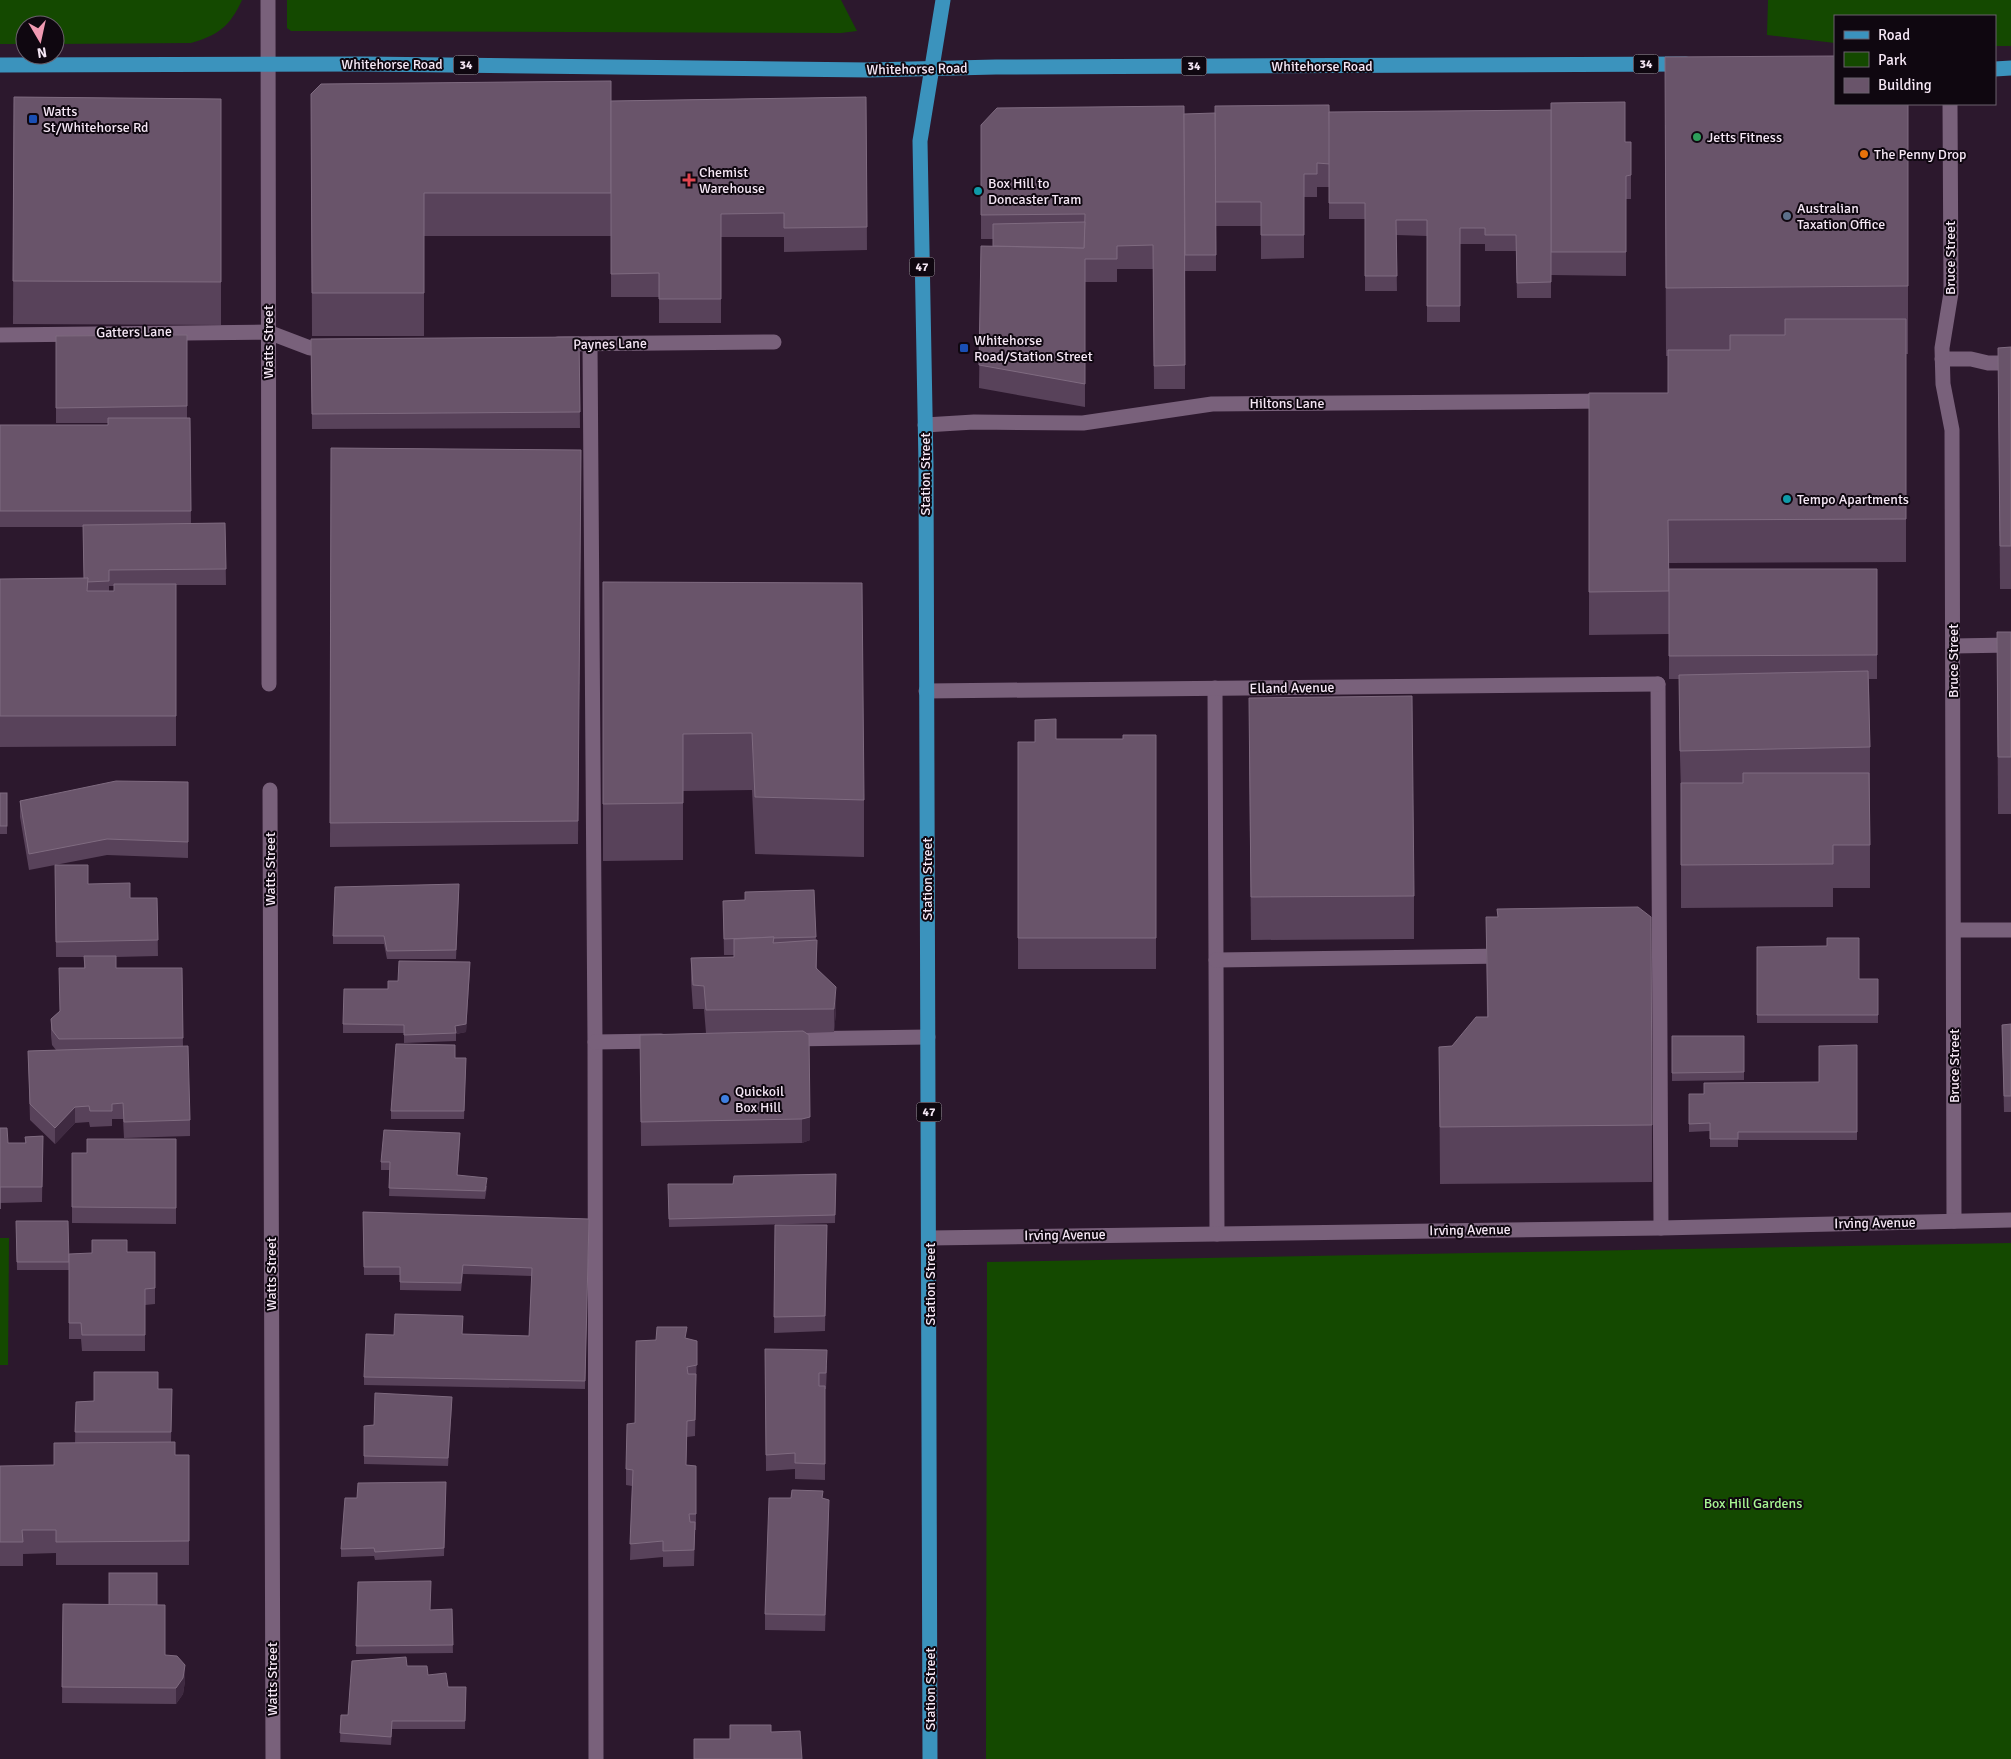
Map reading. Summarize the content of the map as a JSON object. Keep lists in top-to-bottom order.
{
  "streets": {
    "main road": [
      "Whitehorse Road",
      "34",
      "47",
      "Station Street"
    ],
    "street": [
      "Bruce Street",
      "Gatters Lane",
      "Watts Street",
      "Paynes Lane",
      "Hiltons Lane",
      "Elland Avenue",
      "Irving Avenue"
    ]
  },
  "crossings": [
    ["Whitehorse Road", "Watts Street"],
    ["Whitehorse Road", "Station Street"],
    ["Bruce Street", "Irving Avenue"],
    ["Gatters Lane", "Watts Street"],
    ["Hiltons Lane", "Station Street"],
    ["Station Street", "Elland Avenue"],
    ["Station Street", "Irving Avenue"]
  ],
  "parks": ["Box Hill Gardens"],
  "places": {
    "transit": ["Watts St/Whitehorse Rd", "Whitehorse Road/Station Street"],
    "other": [
      "Jetts Fitness",
      "The Penny Drop",
      "Box Hill to Doncaster Tram",
      "Australian Taxation Office",
      "Tempo Apartments",
      "Quickoil Box Hill"
    ],
    "health": ["Chemist Warehouse"]
  },
  "legend": ["Road", "Park", "Building"],
  "north": "bottom"
}
